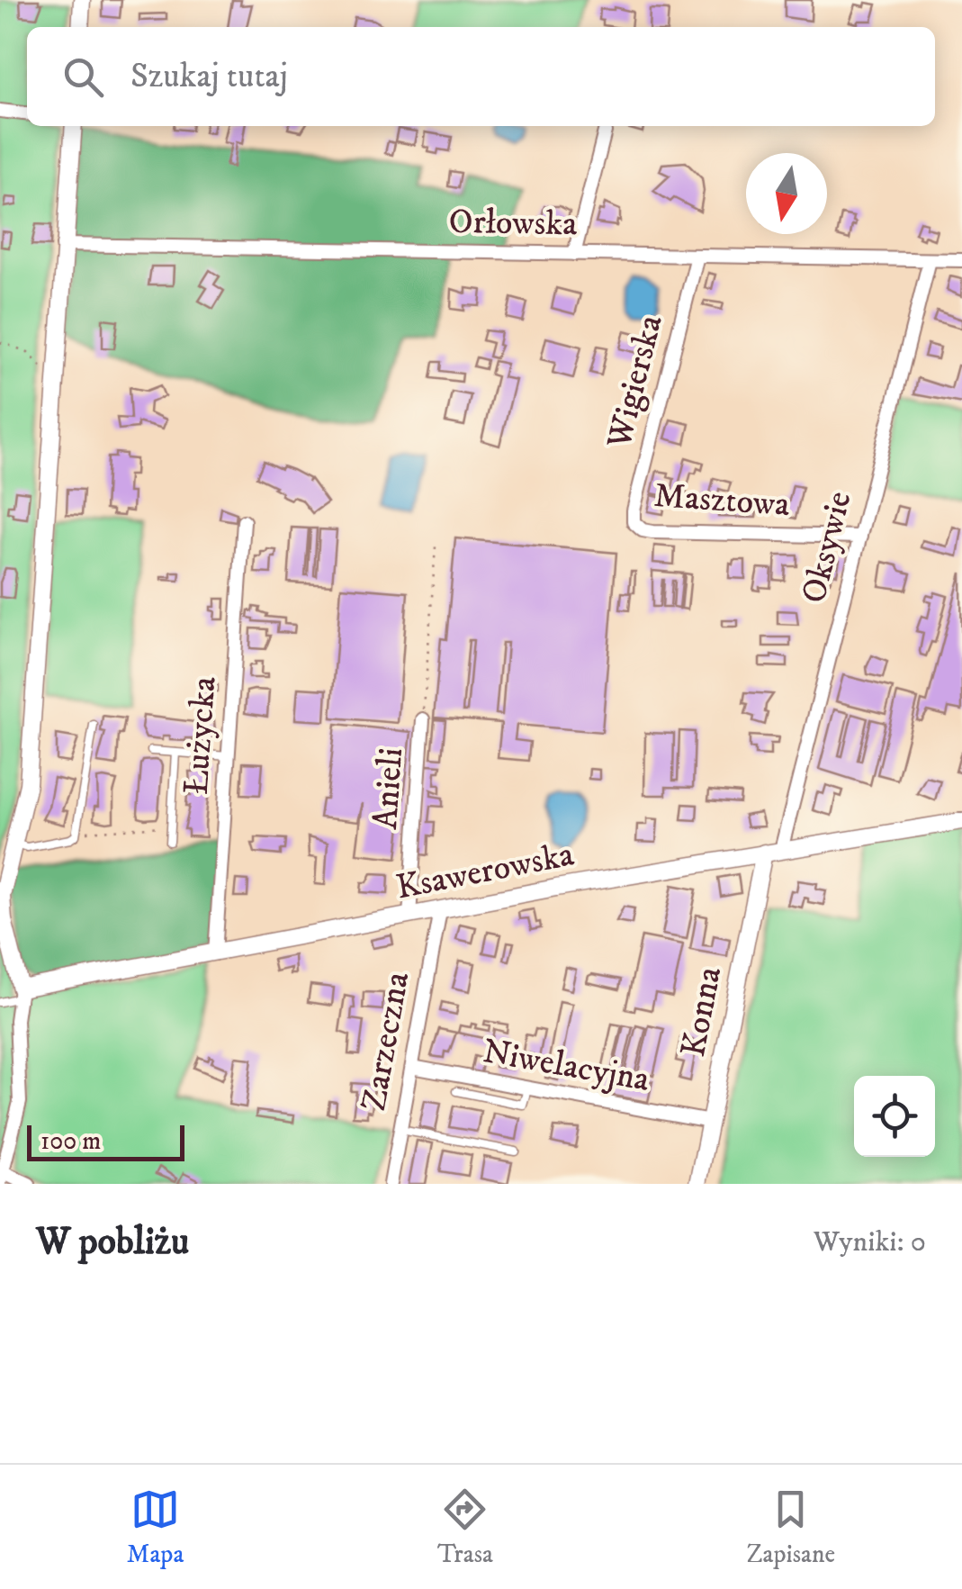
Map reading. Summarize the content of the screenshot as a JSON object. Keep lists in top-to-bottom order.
{
  "streets": {
    "street": [
      "Orłowska",
      "Wigierska",
      "Masztowa",
      "Oksywie",
      "Łużycka",
      "Anieli",
      "Ksawerowska",
      "Konna",
      "Zarzeczna",
      "Niwelacyjna"
    ]
  },
  "crossings": [
    ["Orłowska", "Wigierska"],
    ["Orłowska", "Oksywie"],
    ["Wigierska", "Masztowa"],
    ["Masztowa", "Oksywie"],
    ["Oksywie", "Ksawerowska"],
    ["Oksywie", "Konna"],
    ["Łużycka", "Ksawerowska"],
    ["Anieli", "Ksawerowska"],
    ["Ksawerowska", "Konna"],
    ["Ksawerowska", "Zarzeczna"],
    ["Konna", "Niwelacyjna"],
    ["Zarzeczna", "Niwelacyjna"]
  ],
  "scale_bar": "100 m",
  "north": "bottom",
  "page": {
    "search": "Szukaj tutaj",
    "scale": "100 m",
    "heading": ["W pobliżu", "Wyniki: 0"],
    "nav": ["Mapa", "Trasa", "Zapisane"]
  }
}
